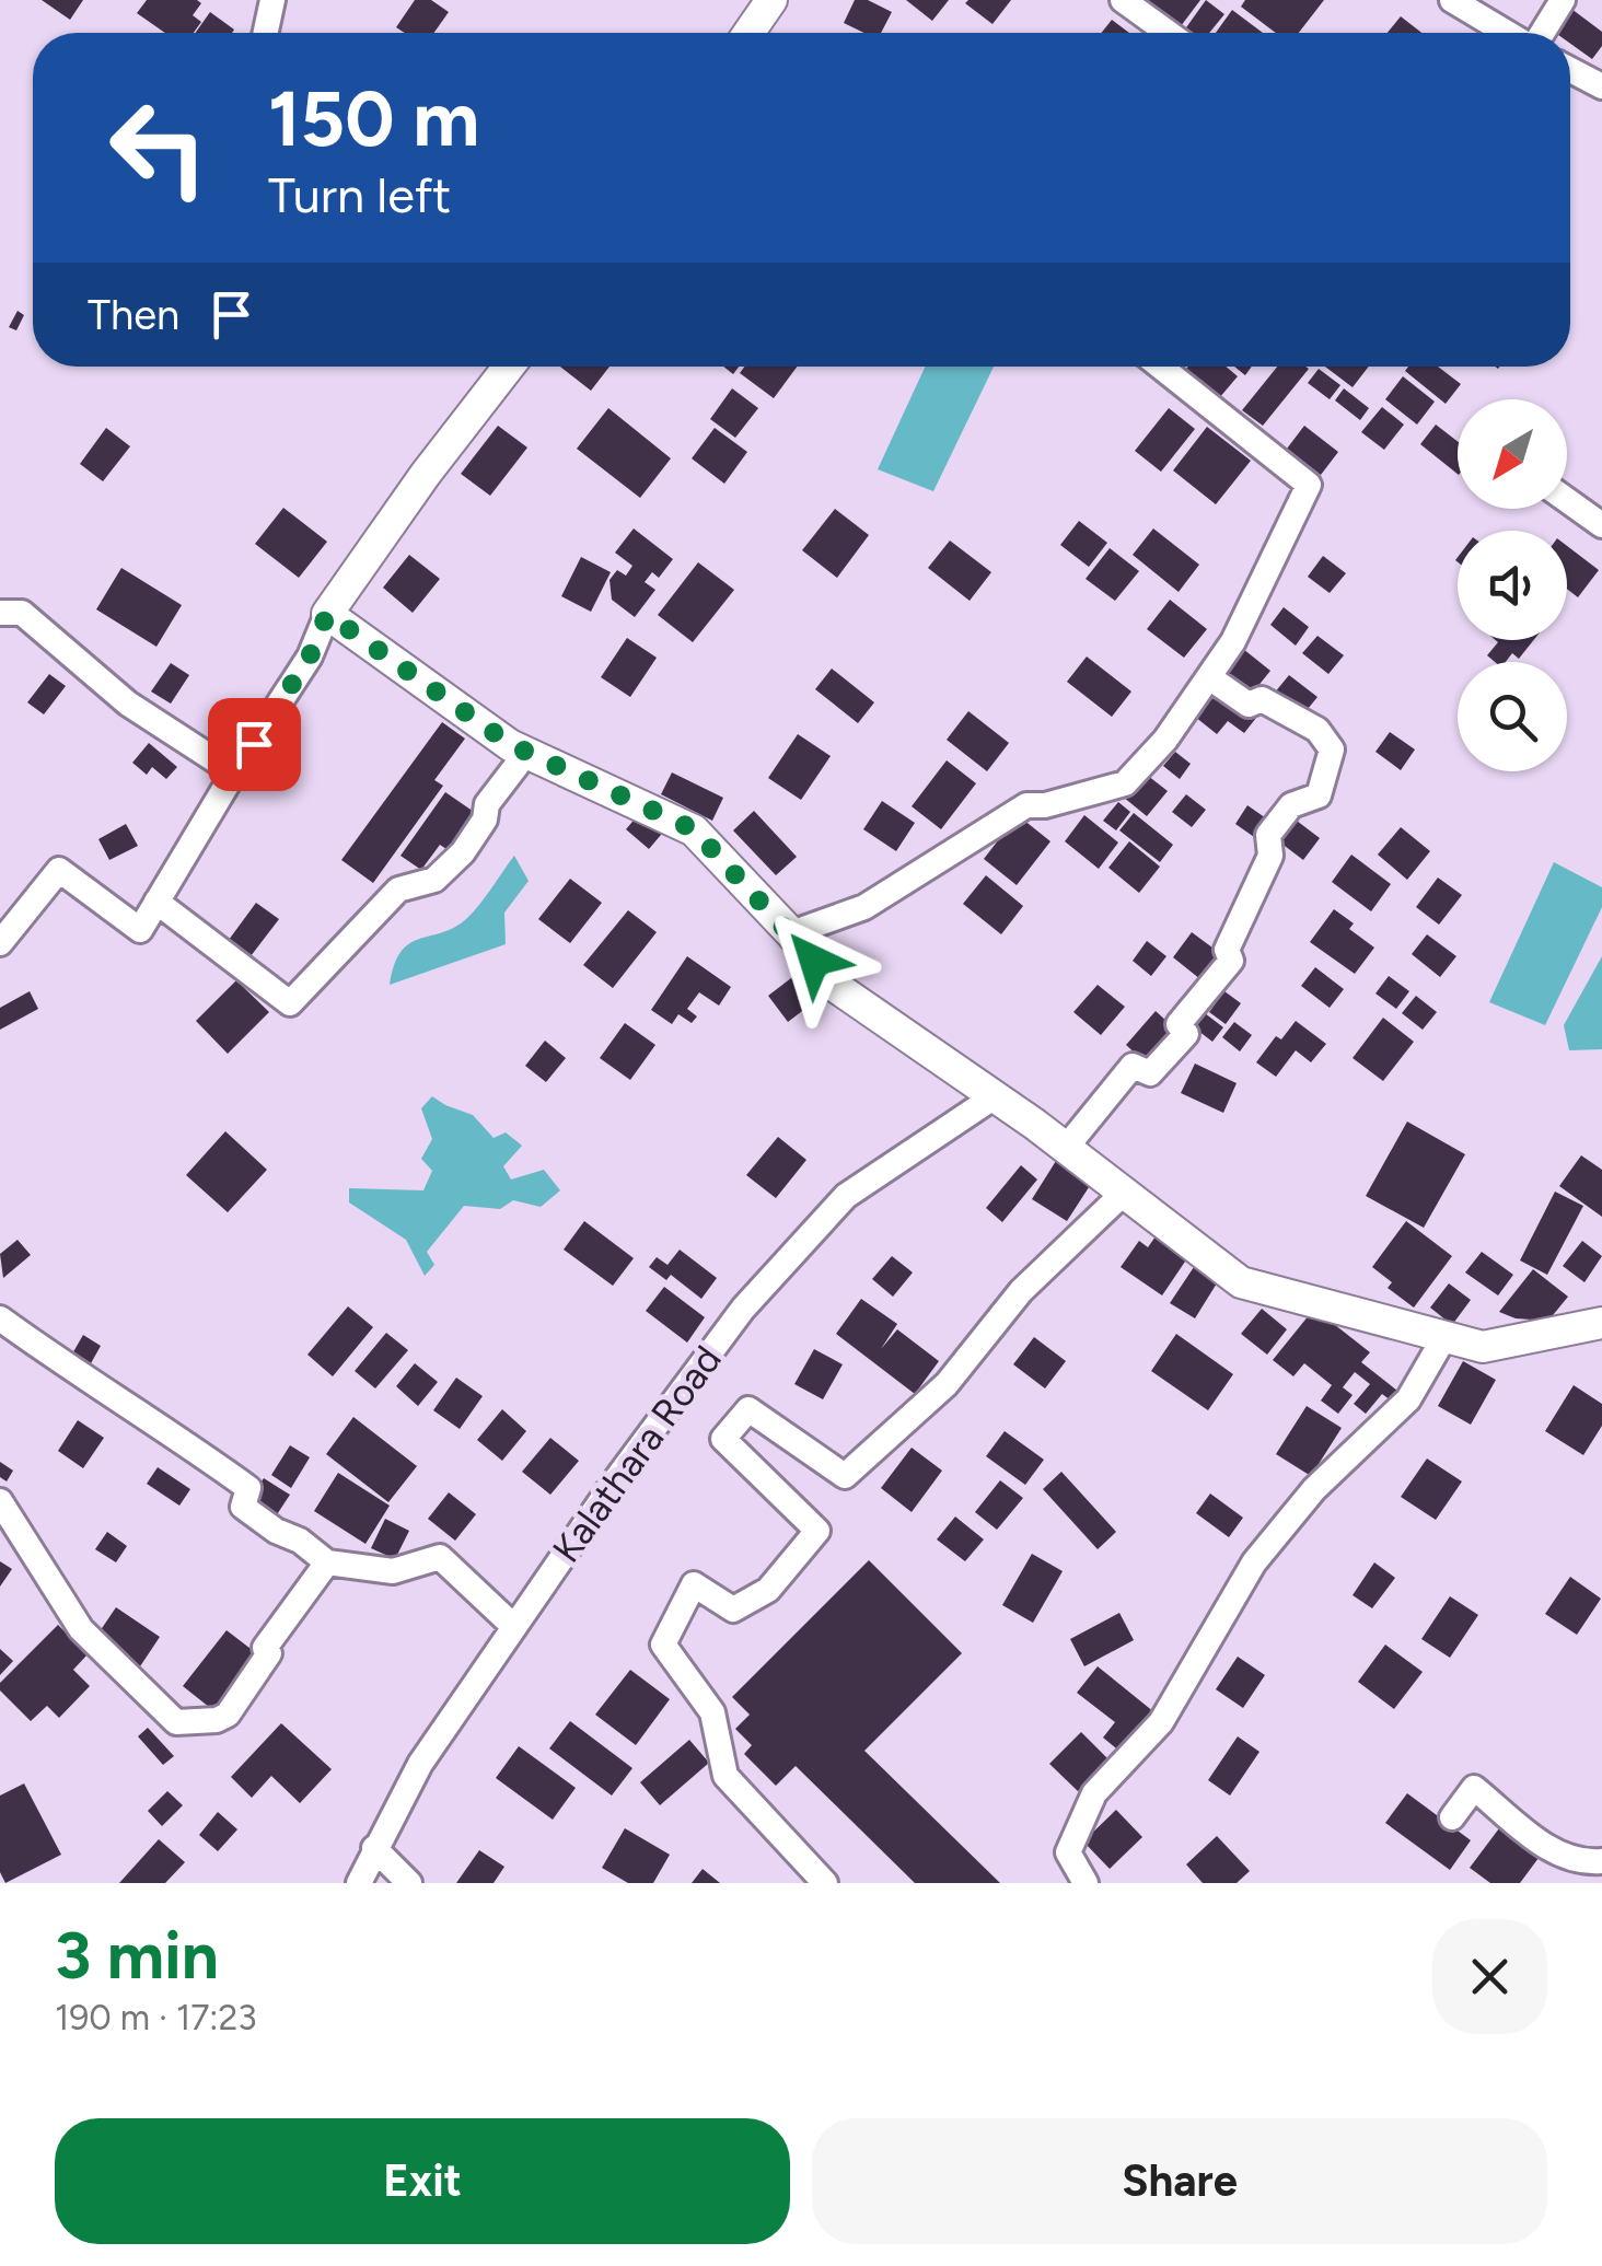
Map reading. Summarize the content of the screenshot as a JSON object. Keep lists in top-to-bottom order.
{
  "streets": {
    "street": ["Kalathara Road"]
  },
  "north": "bottom left",
  "page": {
    "turn": ["150 m", "Turn left"],
    "then": "Then",
    "heading": ["3 min", "190 m · 17:23"],
    "buttons": ["Exit", "Share"]
  }
}
